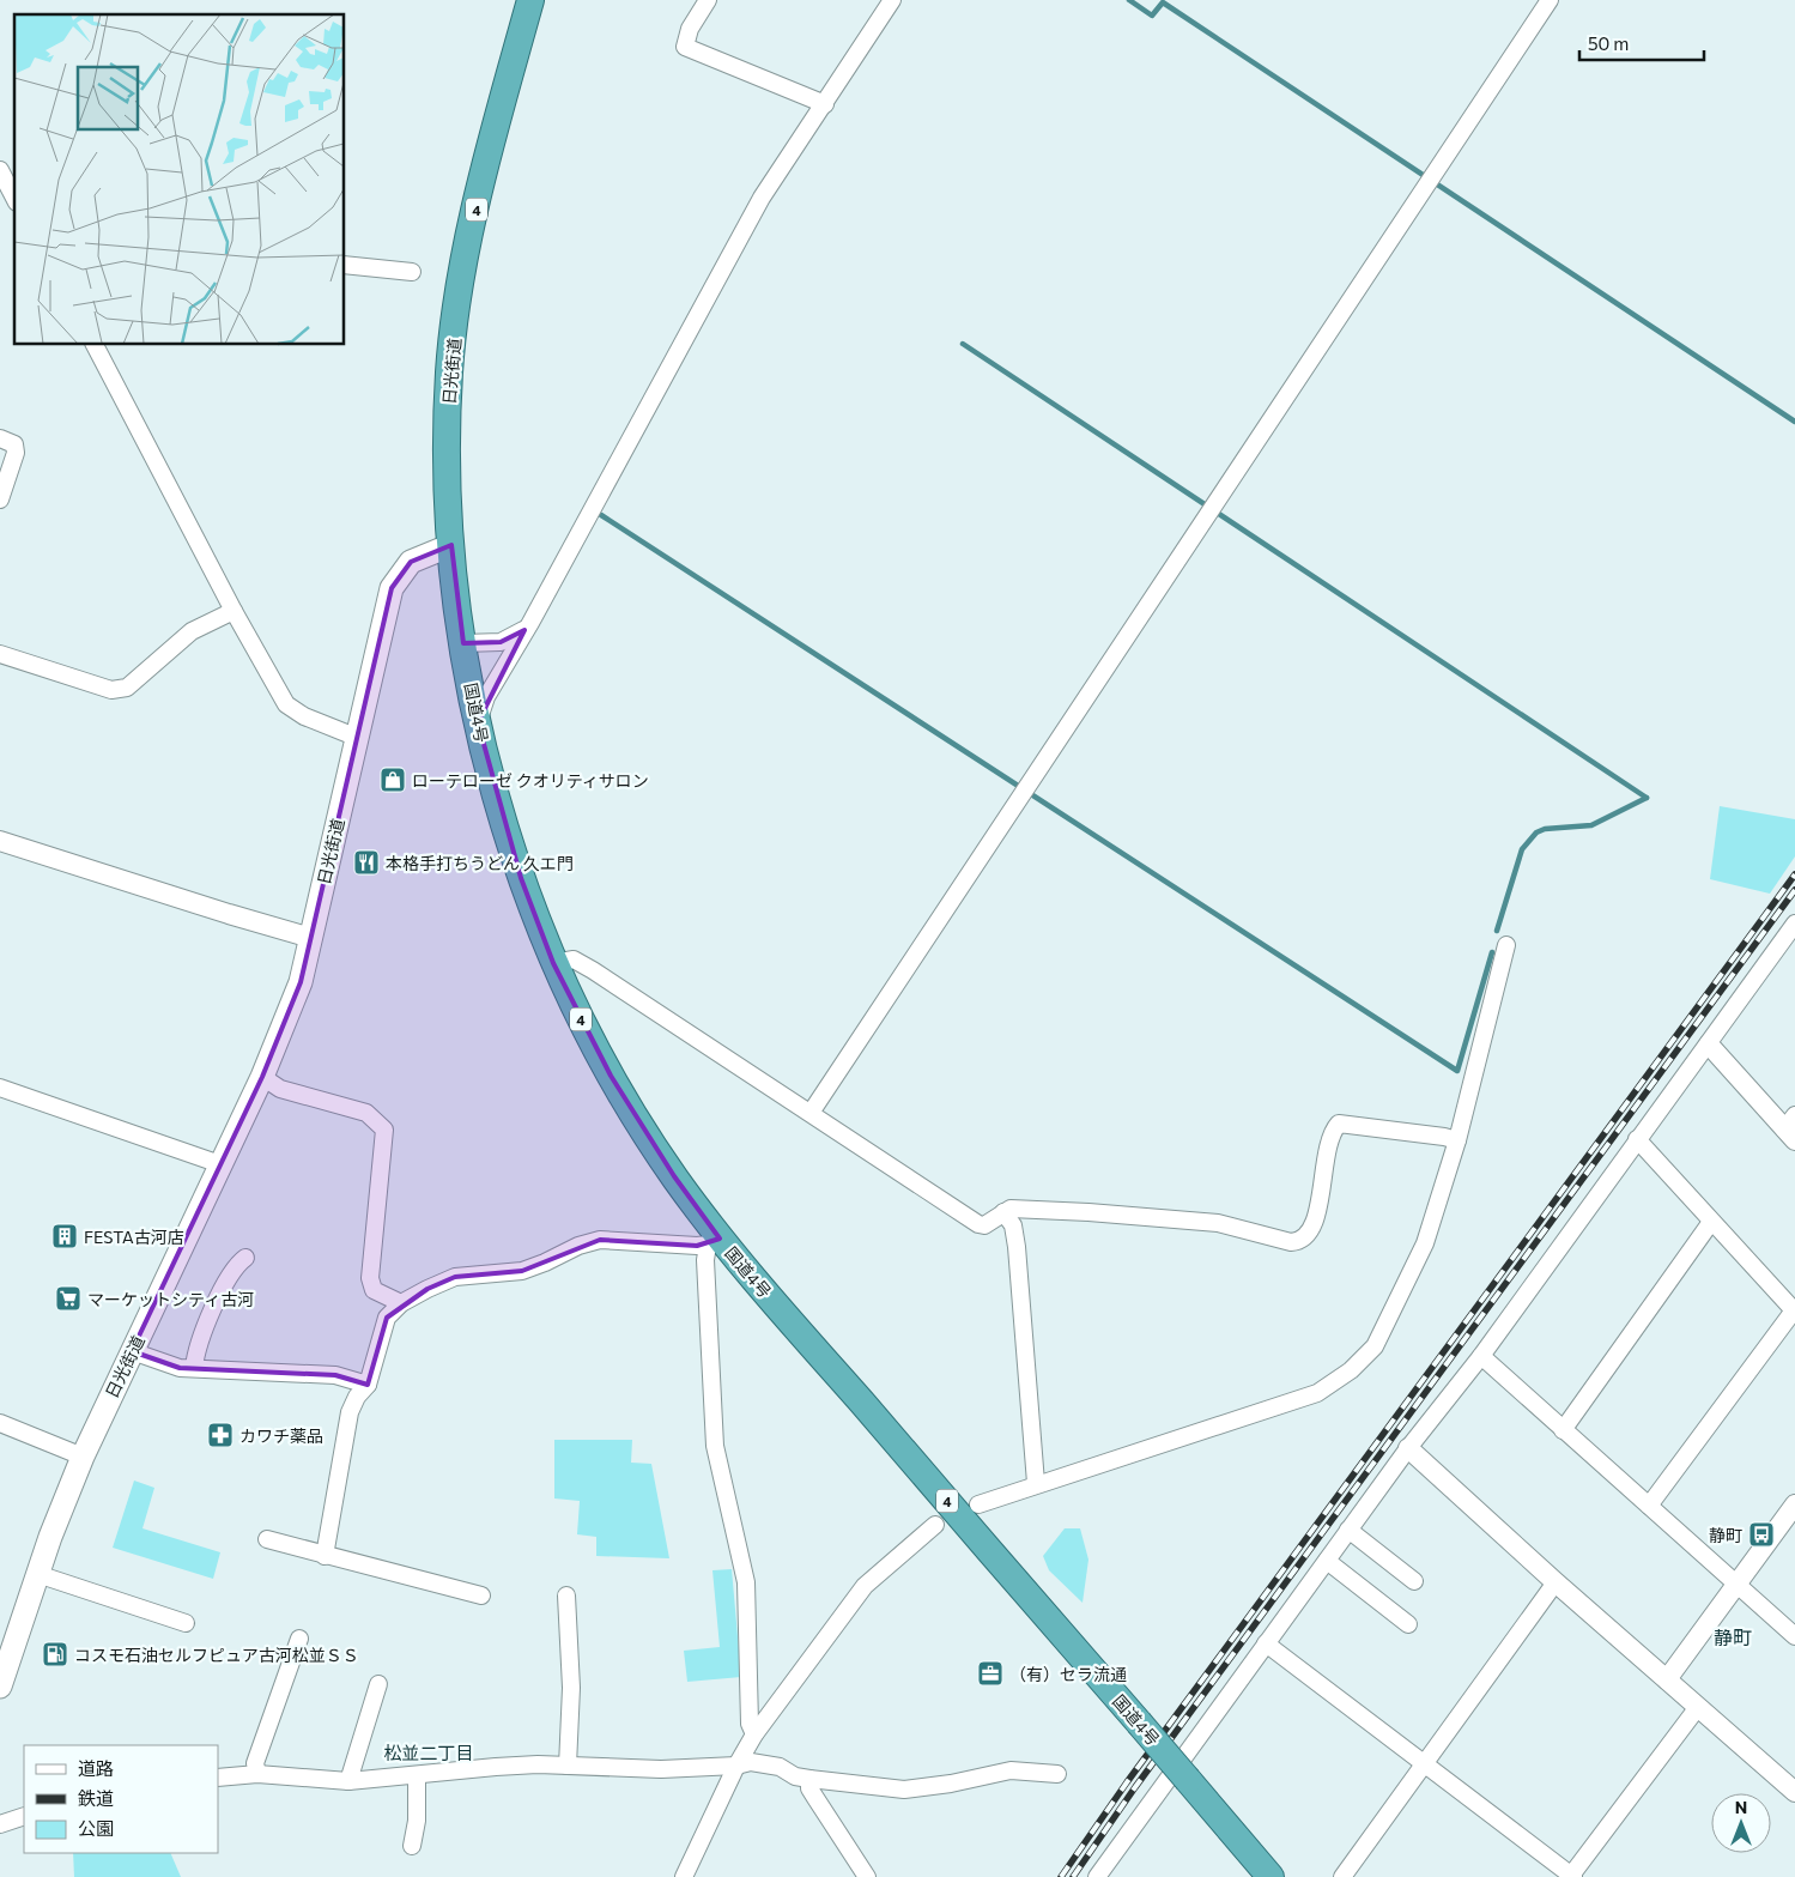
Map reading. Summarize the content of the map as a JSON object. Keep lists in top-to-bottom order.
{
  "streets": {
    "highway": ["4", "日光街道", "国道4号"]
  },
  "crossings": [
    ["日光街道", "国道4号"]
  ],
  "districts": ["静町", "松並二丁目"],
  "places": {
    "shop": ["ローテローゼ クオリティサロン"],
    "restaurant": ["本格手打ちうどん 久エ門"],
    "building": ["FESTA古河店"],
    "supermarket": ["マーケットシティ古河"],
    "pharmacy": ["カワチ薬品"],
    "bus stop": ["静町"],
    "fuel station": ["コスモ石油セルフピュア古河松並ＳＳ"],
    "office": ["（有）セラ流通"]
  },
  "legend": ["道路", "鉄道", "公園"],
  "scale_bar": "50 m",
  "north": "top"
}
